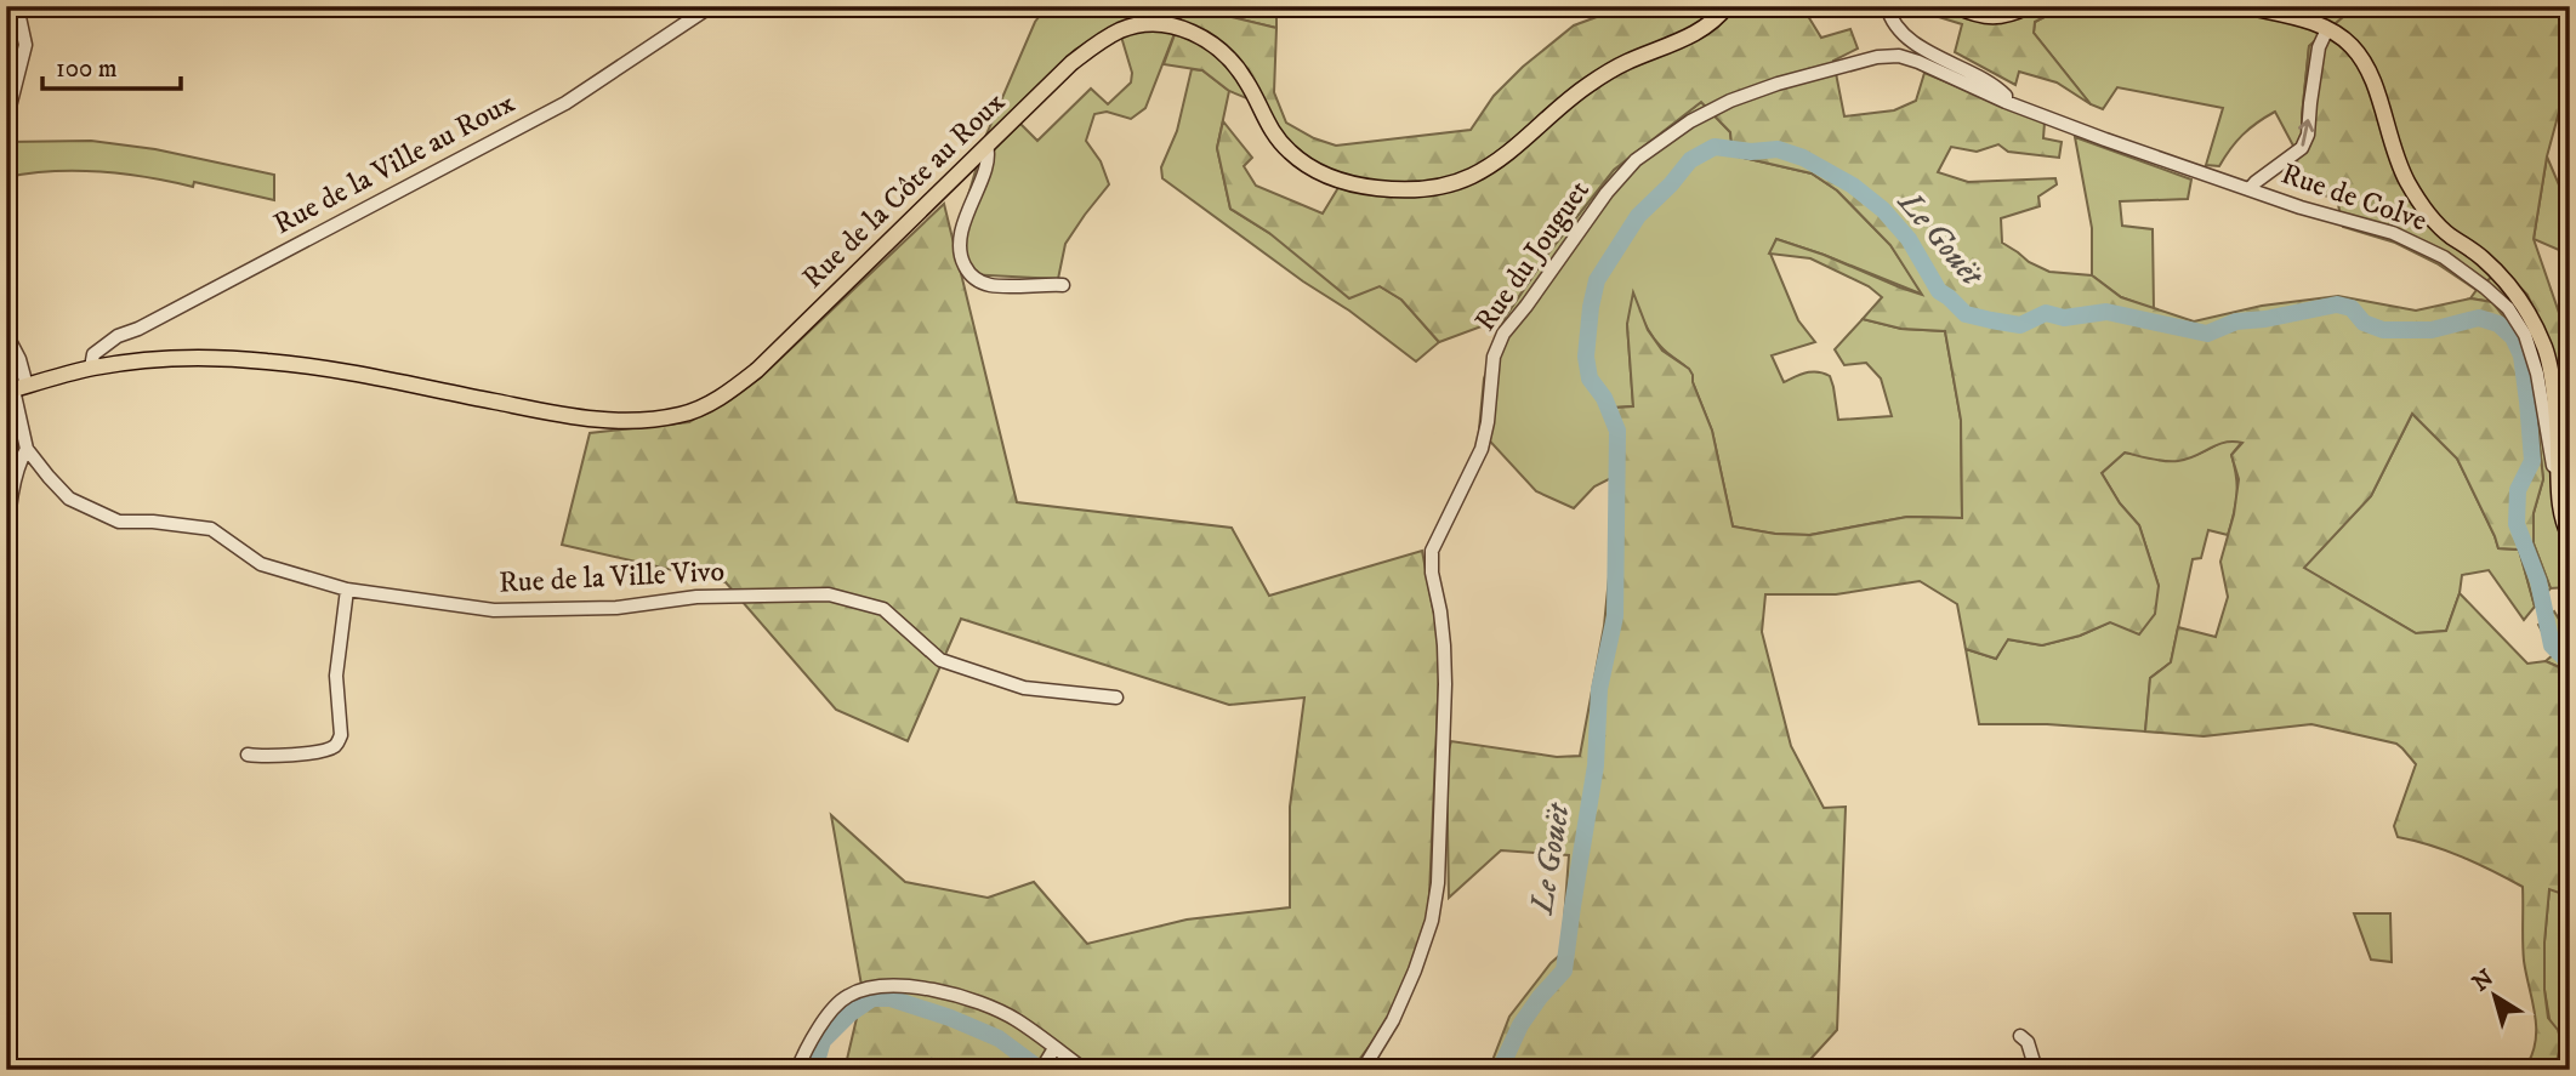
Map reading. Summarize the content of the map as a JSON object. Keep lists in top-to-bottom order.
{
  "streets": {
    "main road": ["Rue de la Côte au Roux"],
    "street": [
      "Rue de la Ville au Roux",
      "Rue de Colve",
      "Rue du Jouguet",
      "Rue de la Ville Vivo"
    ]
  },
  "crossings": [
    ["Rue de Colve", "Rue du Jouguet"]
  ],
  "water": ["Le Gouët"],
  "scale_bar": "100 m",
  "north": "top left"
}
